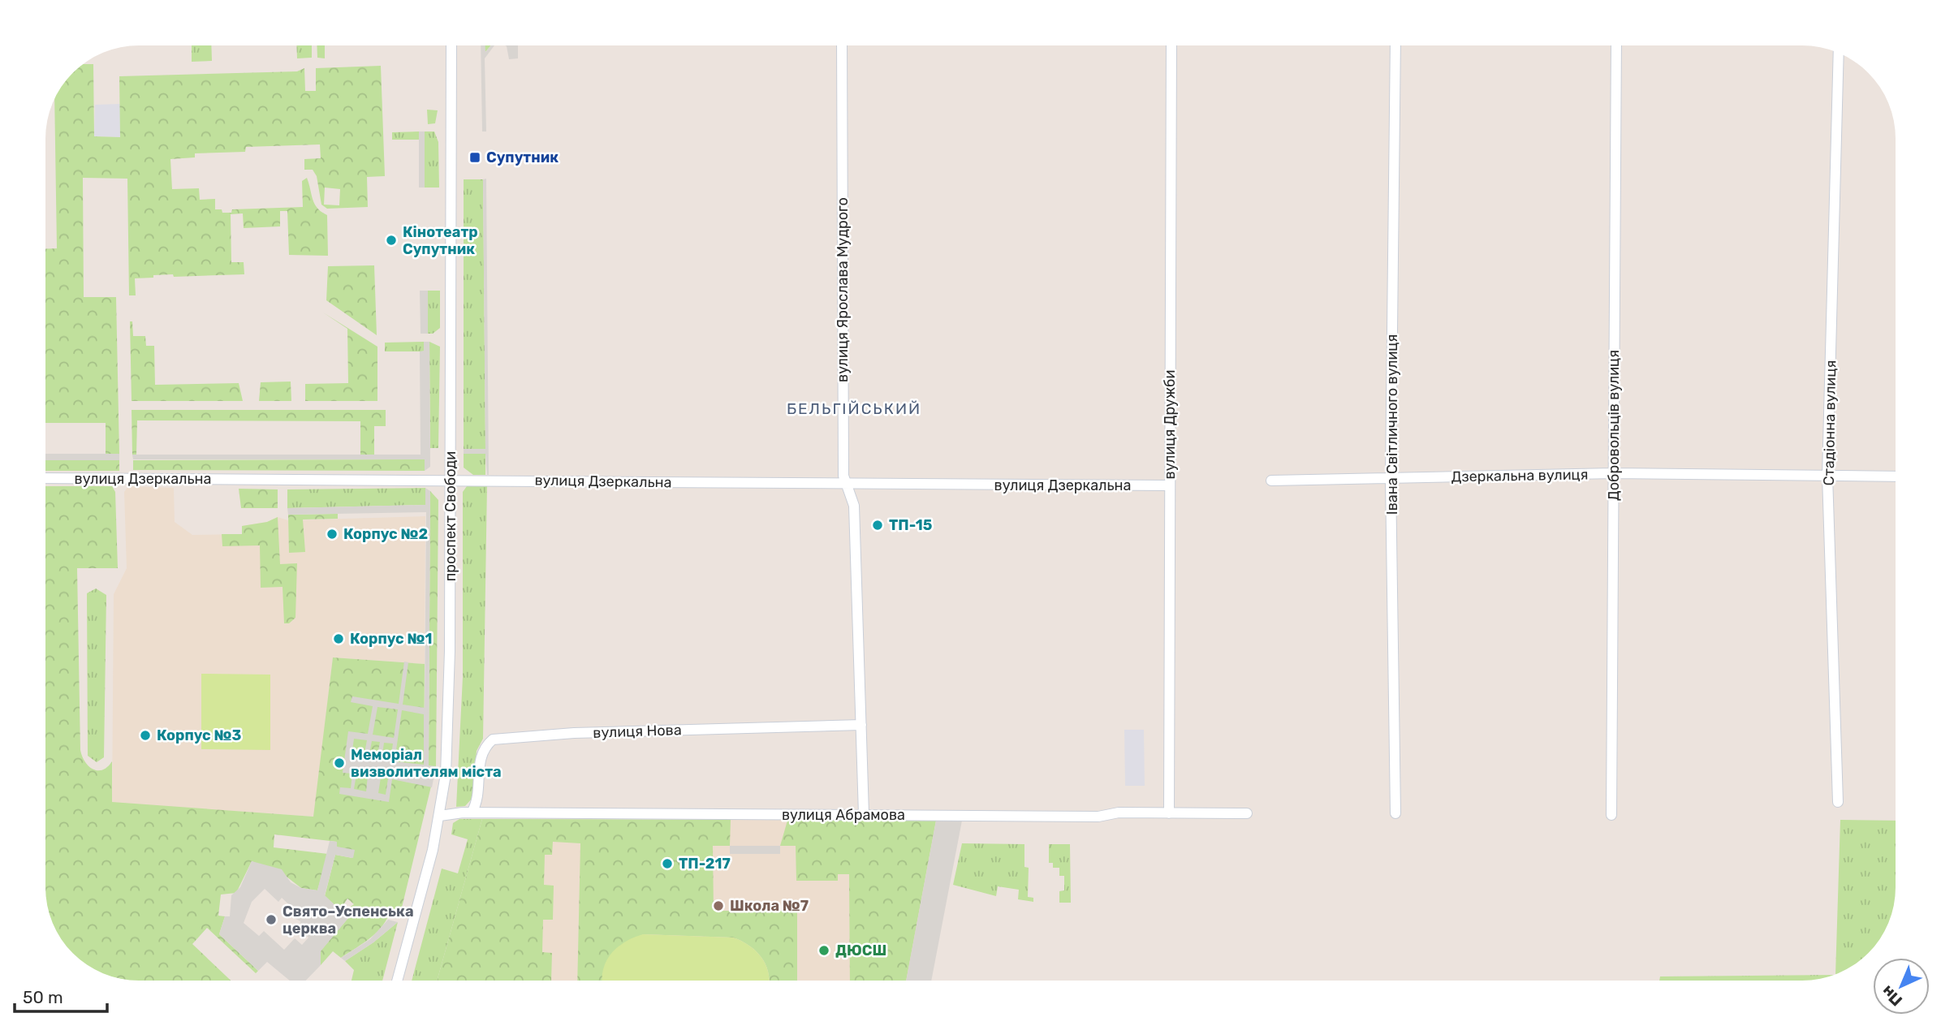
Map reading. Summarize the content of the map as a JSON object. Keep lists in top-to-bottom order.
{
  "streets": {
    "street": [
      "вулиця Ярослава Мудрого",
      "Стадіонна вулиця",
      "вулиця Дружби",
      "Івана Світличного вулиця",
      "Добровольців вулиця",
      "Дзеркальна вулиця",
      "вулиця Дзеркальна",
      "проспект Свободи",
      "вулиця Нова",
      "вулиця Абрамова"
    ]
  },
  "crossings": [
    ["вулиця Ярослава Мудрого", "вулиця Дзеркальна"],
    ["вулиця Ярослава Мудрого", "вулиця Нова"],
    ["вулиця Ярослава Мудрого", "вулиця Абрамова"],
    ["Стадіонна вулиця", "Дзеркальна вулиця"],
    ["вулиця Дружби", "вулиця Дзеркальна"],
    ["вулиця Дружби", "вулиця Абрамова"],
    ["Івана Світличного вулиця", "Дзеркальна вулиця"],
    ["Добровольців вулиця", "Дзеркальна вулиця"],
    ["вулиця Дзеркальна", "проспект Свободи"],
    ["проспект Свободи", "вулиця Абрамова"],
    ["вулиця Нова", "вулиця Абрамова"]
  ],
  "districts": ["БЕЛЬГІЙСЬКИЙ"],
  "places": {
    "transit": ["Супутник"],
    "other": [
      "Кінотеатр Супутник",
      "ТП-15",
      "Корпус №2",
      "Корпус №1",
      "Корпус №3",
      "Меморіал визволителям міста",
      "ТП-217",
      "Школа №7",
      "Свято–Успенська церква",
      "ДЮСШ"
    ]
  },
  "scale_bar": "50 m",
  "north": "bottom left"
}
